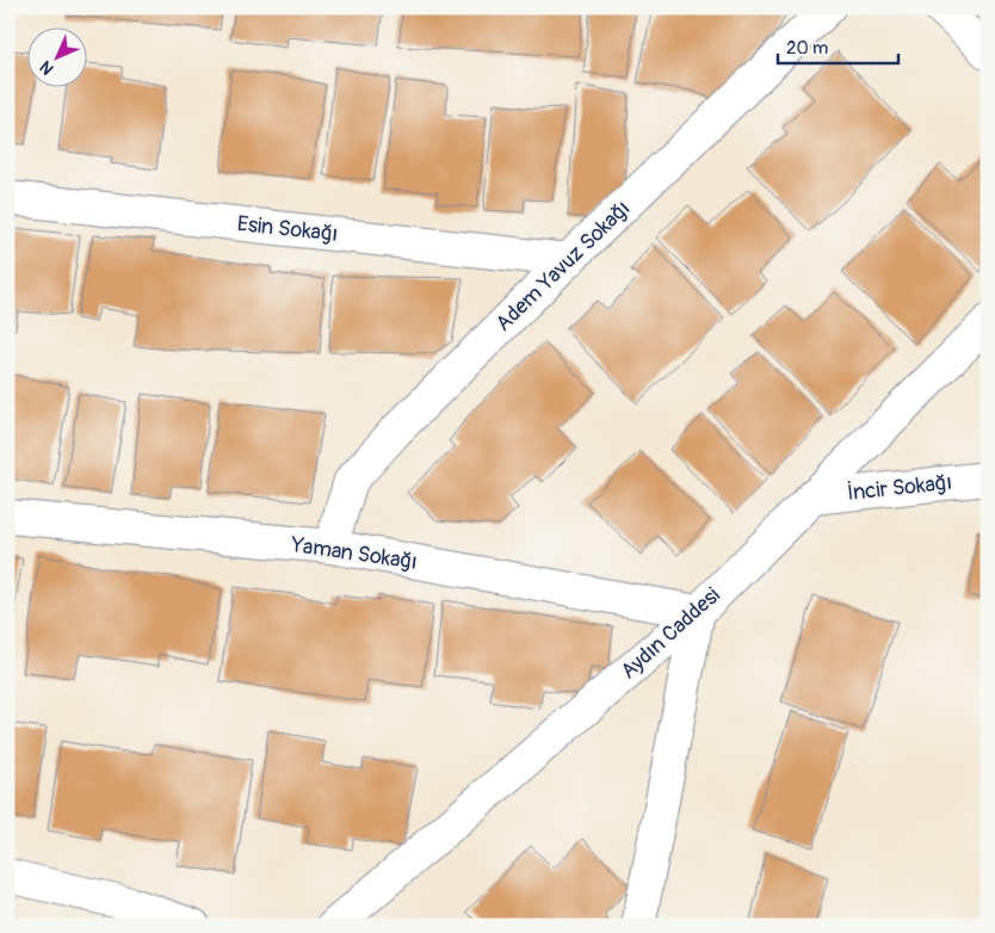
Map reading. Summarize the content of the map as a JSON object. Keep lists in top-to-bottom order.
{
  "streets": {
    "street": [
      "Esin Sokağı",
      "Adem Yavuz Sokağı",
      "İncir Sokağı",
      "Yaman Sokağı",
      "Aydın Caddesi"
    ]
  },
  "crossings": [
    ["Esin Sokağı", "Adem Yavuz Sokağı"],
    ["Adem Yavuz Sokağı", "Yaman Sokağı"],
    ["İncir Sokağı", "Aydın Caddesi"],
    ["Yaman Sokağı", "Aydın Caddesi"]
  ],
  "scale_bar": "20 m",
  "north": "bottom left"
}
